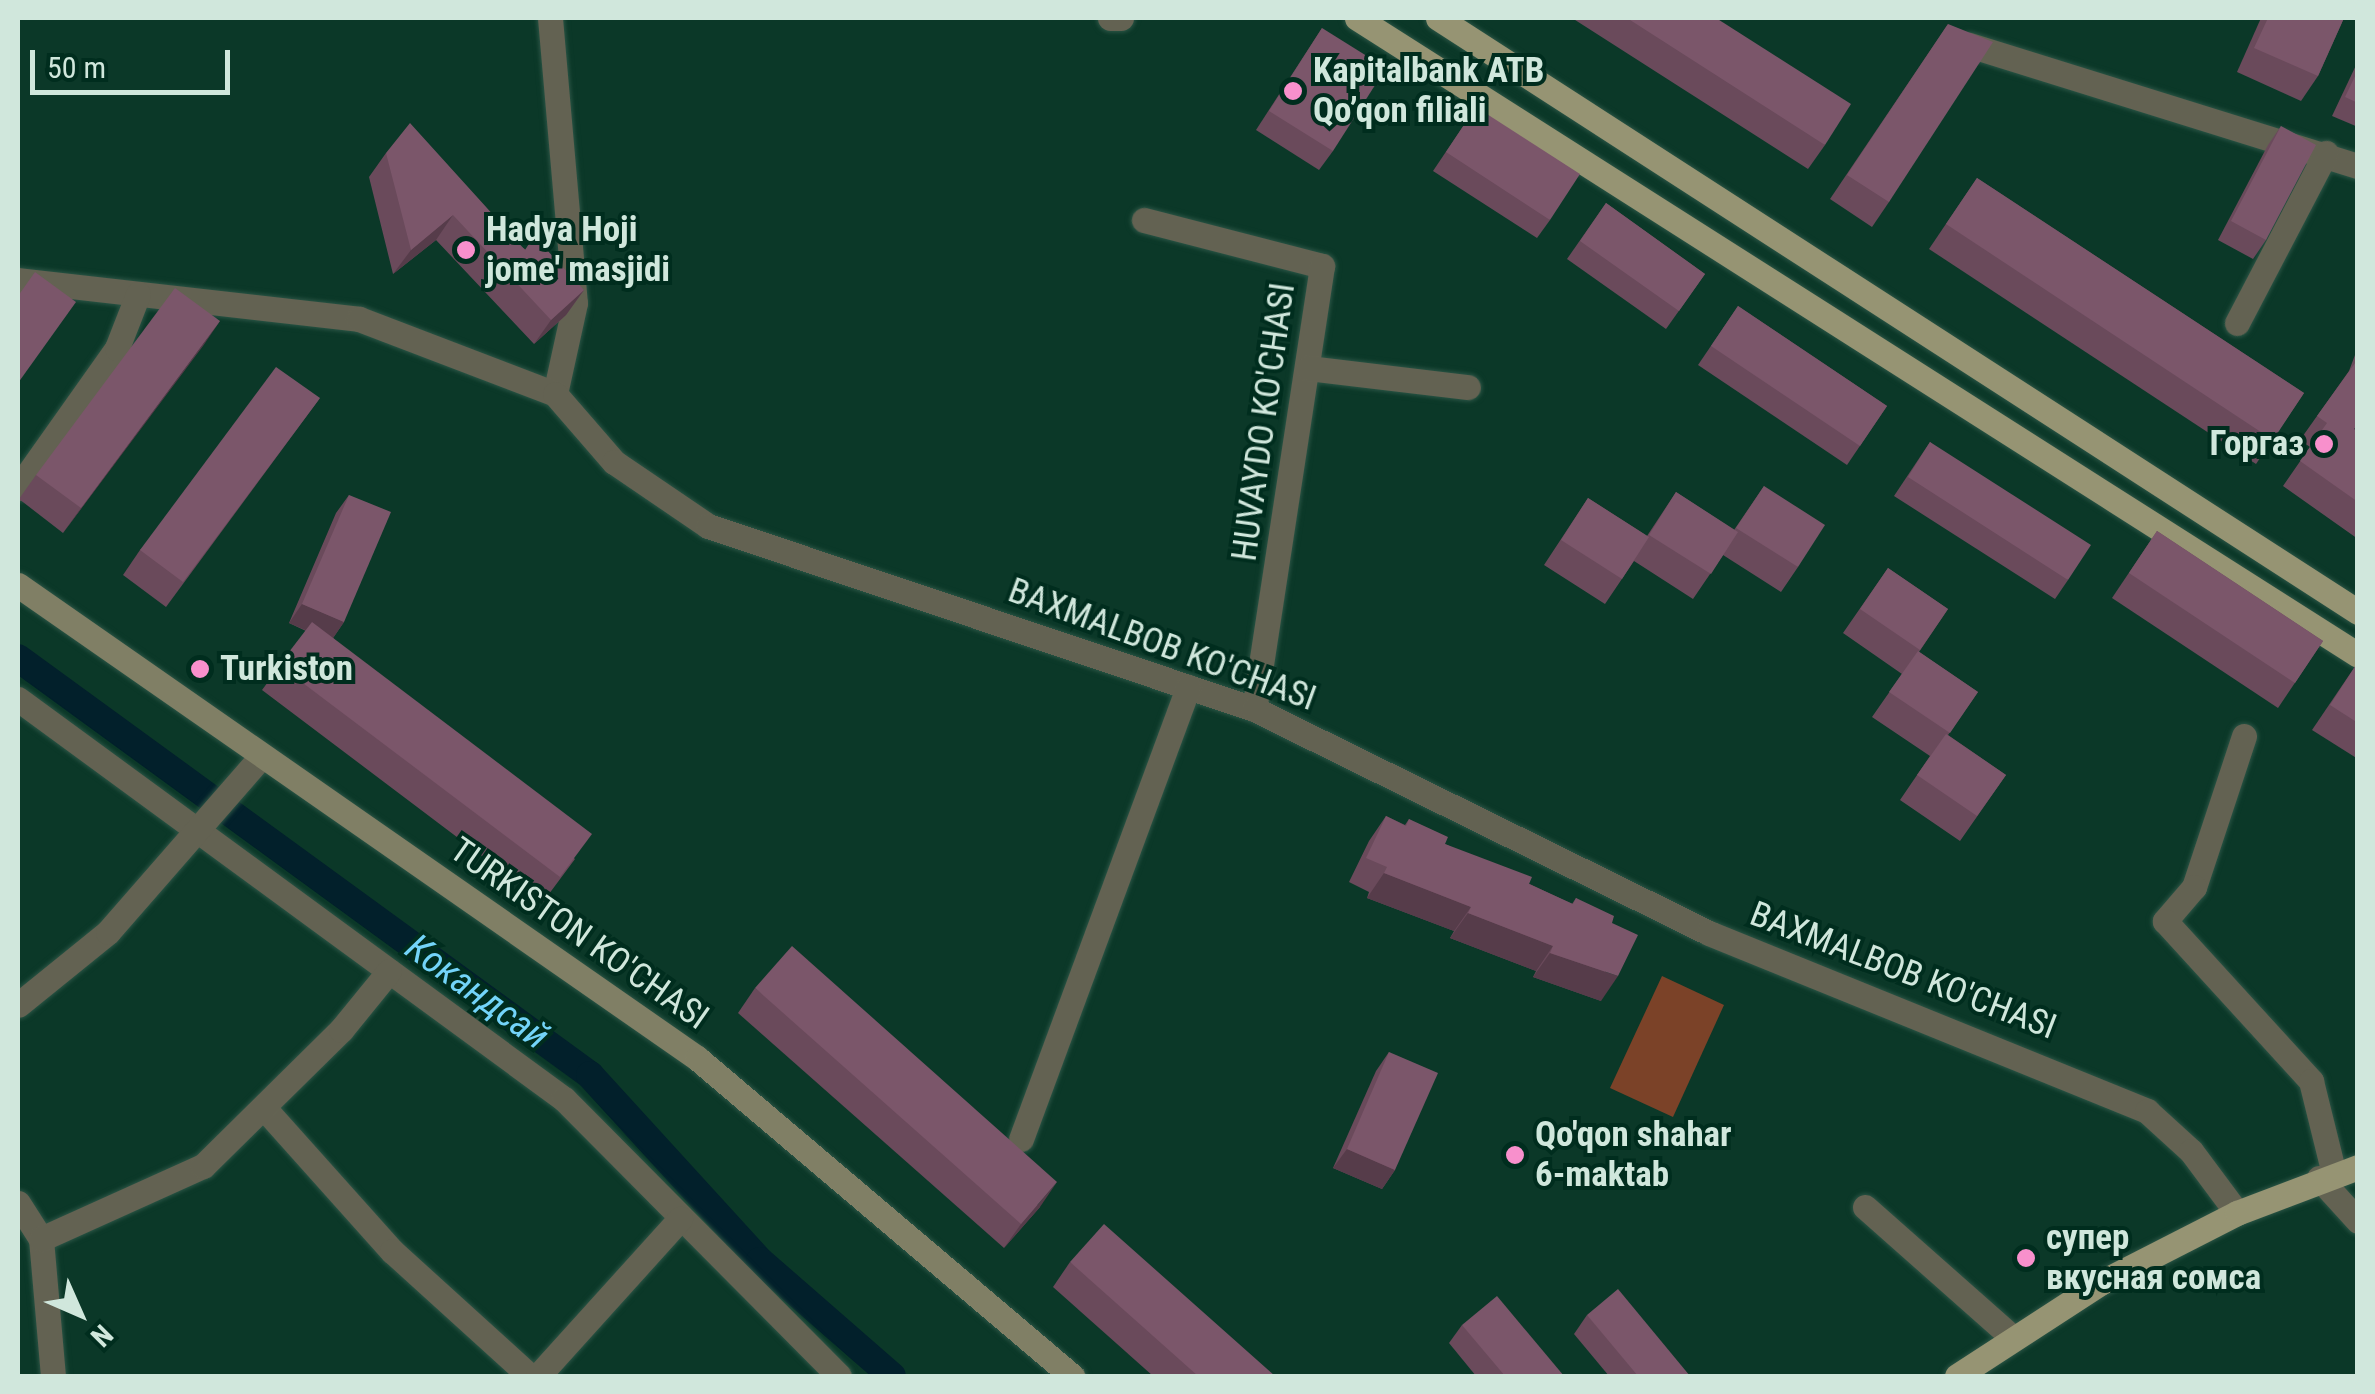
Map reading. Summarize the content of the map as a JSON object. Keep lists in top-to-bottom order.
{
  "streets": {
    "main road": ["TURKISTON KO'CHASI"],
    "street": ["HUVAYDO KO'CHASI", "BAXMALBOB KO'CHASI"]
  },
  "crossings": [
    ["HUVAYDO KO'CHASI", "BAXMALBOB KO'CHASI"]
  ],
  "water": ["Кокандсай"],
  "places": [
    "Kapitalbank ATB Qo’qon filiali",
    "Hadya Hoji jome' masjidi",
    "Горгаз",
    "Turkiston",
    "Qo'qon shahar 6-maktab",
    "супер вкусная сомса"
  ],
  "scale_bar": "50 m",
  "north": "bottom right"
}
